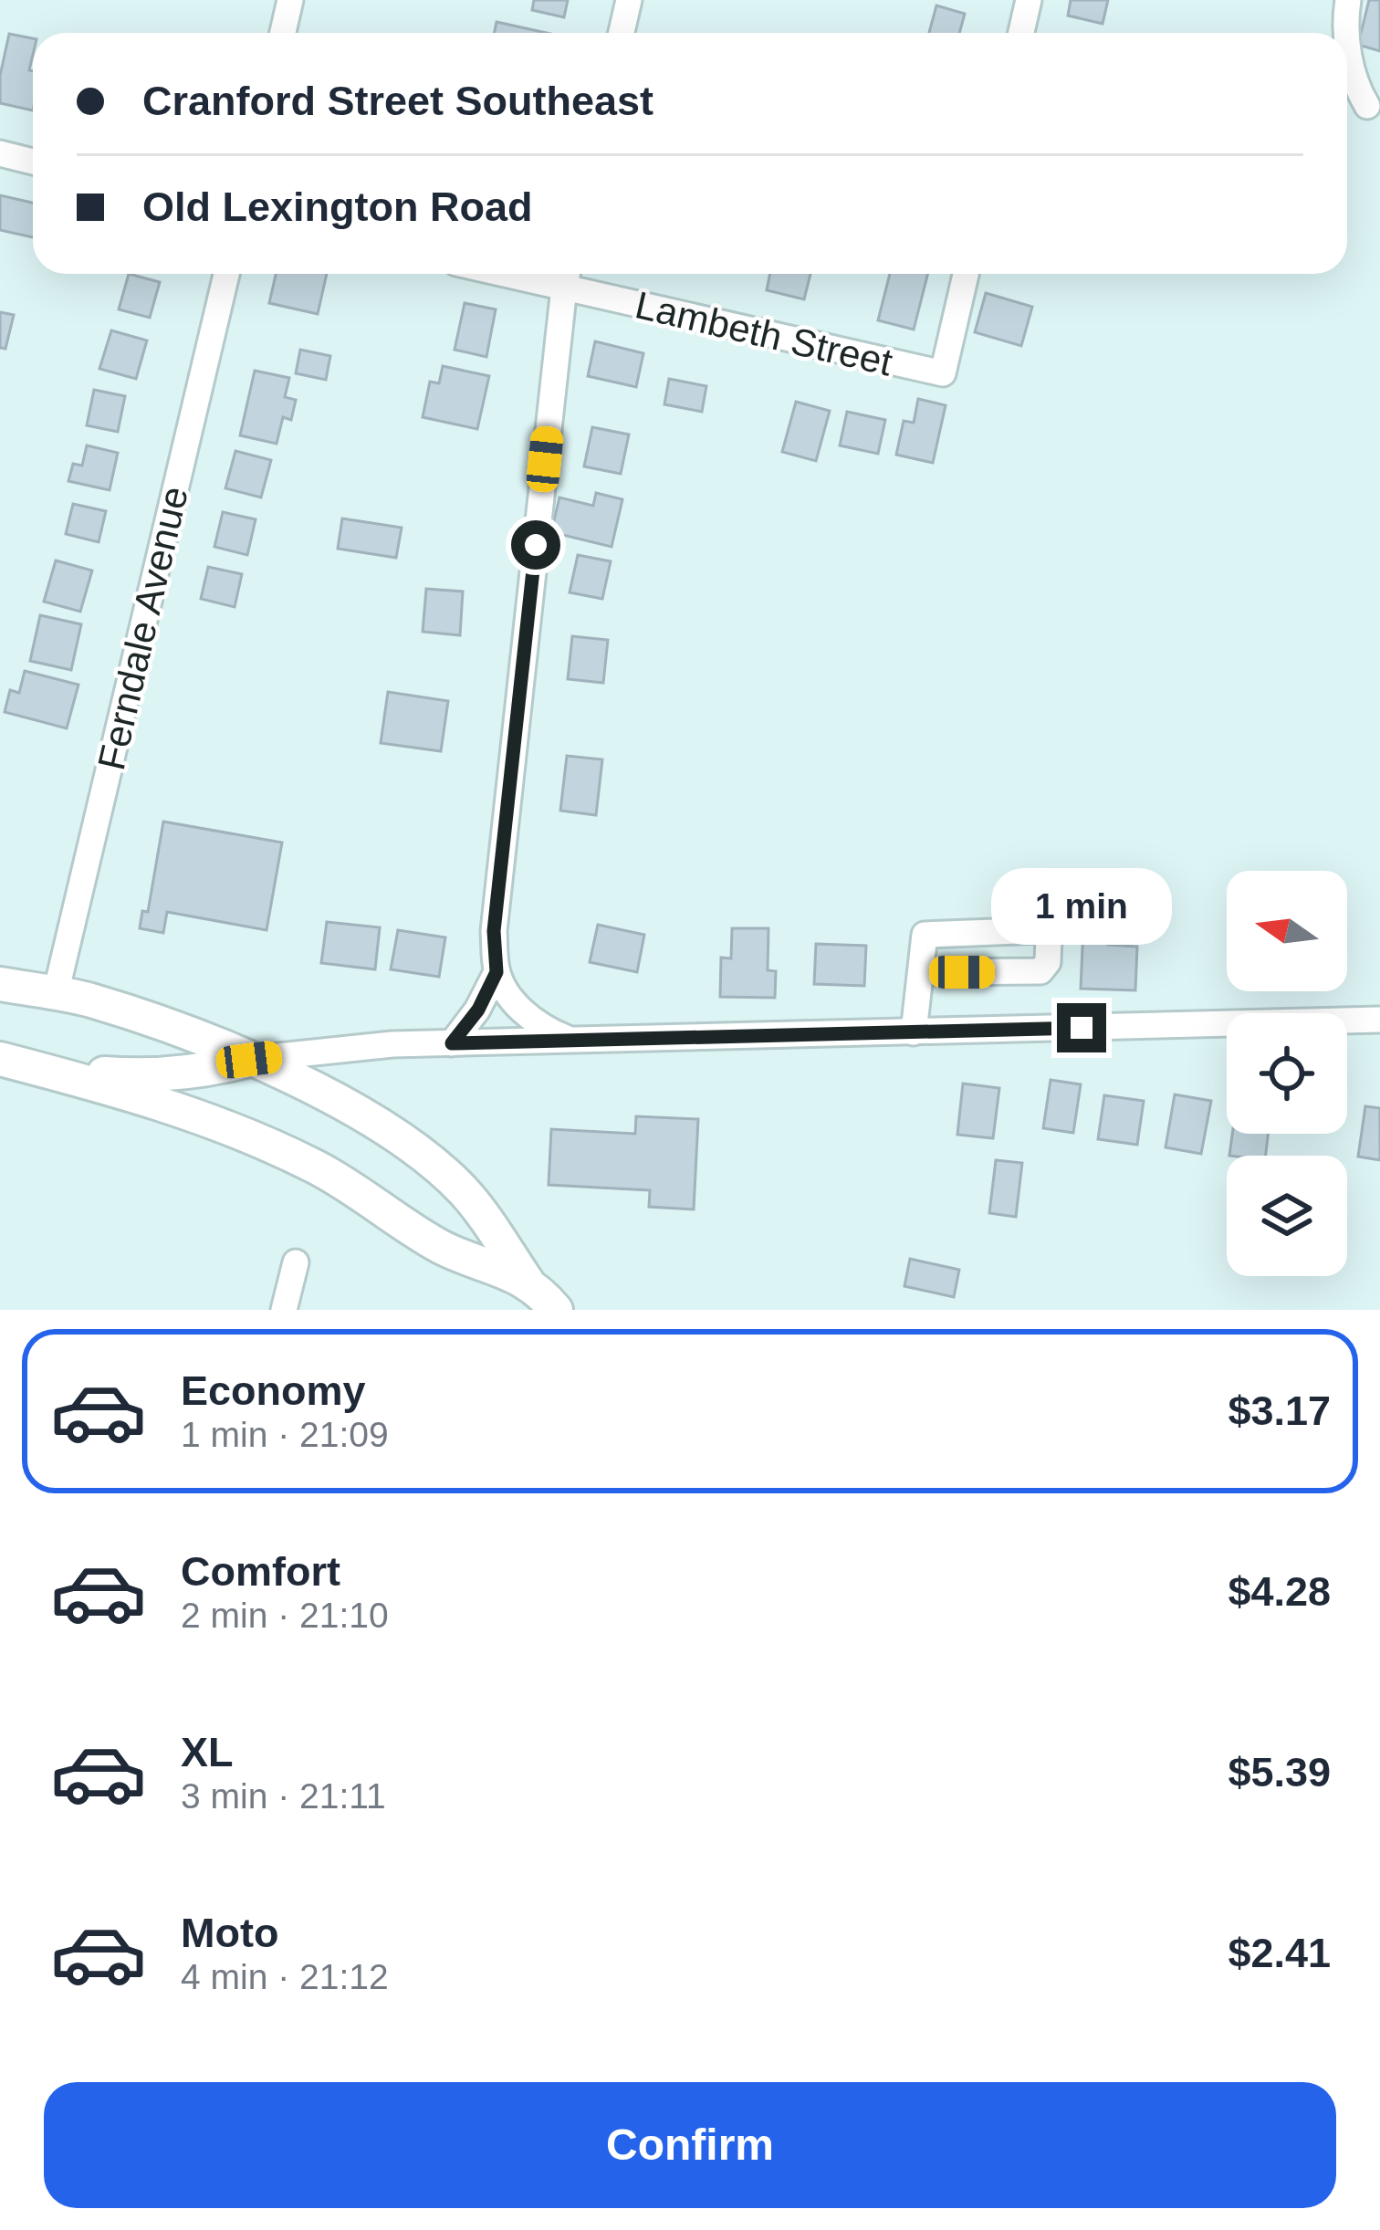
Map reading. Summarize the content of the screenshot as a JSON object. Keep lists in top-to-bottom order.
{
  "streets": {
    "street": ["Lambeth Street", "Ferndale Avenue"]
  },
  "north": "left",
  "page": {
    "banner": ["Cranford Street Southeast", "Old Lexington Road"],
    "bubble": "1 min",
    "list": [
      {
        "name": "Economy",
        "note": "1 min · 21:09",
        "value": "$3.17"
      },
      {
        "name": "Comfort",
        "note": "2 min · 21:10",
        "value": "$4.28"
      },
      {
        "name": "XL",
        "note": "3 min · 21:11",
        "value": "$5.39"
      },
      {
        "name": "Moto",
        "note": "4 min · 21:12",
        "value": "$2.41"
      }
    ],
    "buttons": "Confirm"
  }
}
